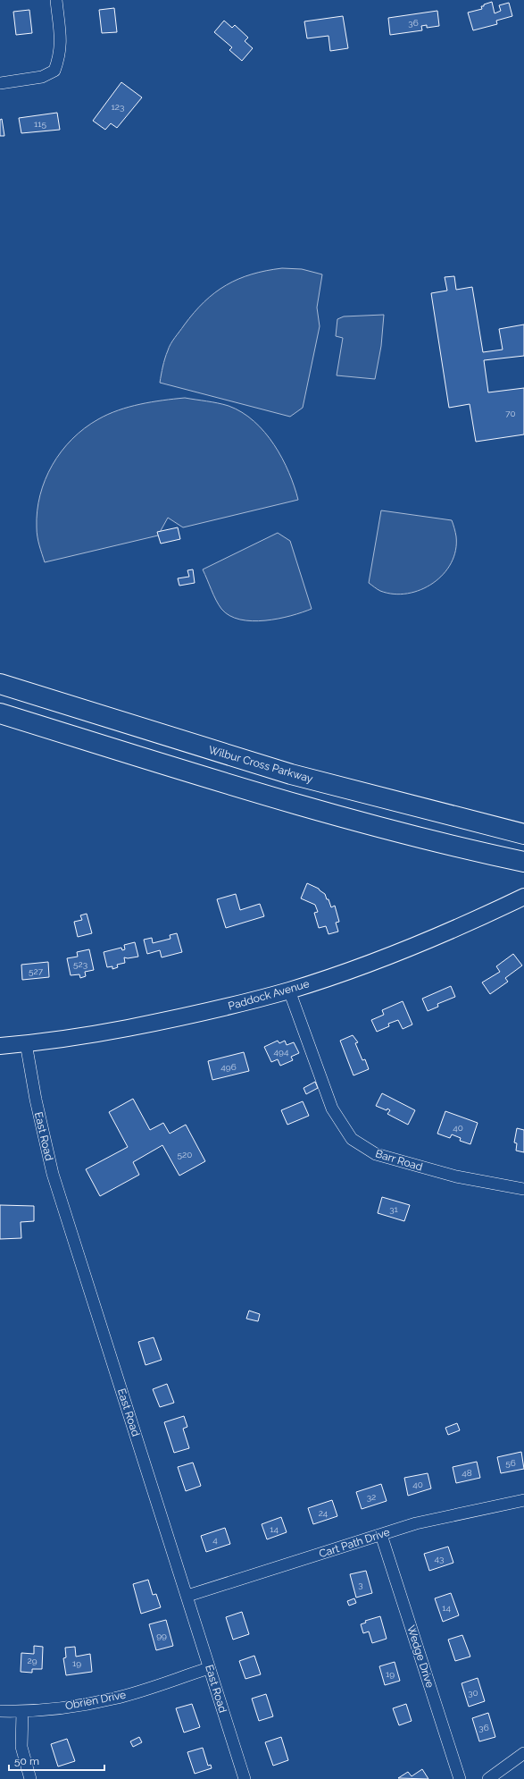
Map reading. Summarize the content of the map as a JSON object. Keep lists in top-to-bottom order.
{
  "streets": {
    "highway": ["Wilbur Cross Parkway"],
    "main road": ["Paddock Avenue"],
    "street": [
      "East Road",
      "Barr Road",
      "Cart Path Drive",
      "Wedge Drive",
      "Obrien Drive"
    ]
  },
  "crossings": [
    ["Paddock Avenue", "East Road"],
    ["Paddock Avenue", "Barr Road"],
    ["East Road", "Cart Path Drive"],
    ["East Road", "Obrien Drive"],
    ["Cart Path Drive", "Wedge Drive"]
  ],
  "house_numbers": [
    "36",
    "123",
    "115",
    "70",
    "523",
    "527",
    "494",
    "496",
    "40",
    "520",
    "31",
    "56",
    "48",
    "40",
    "32",
    "24",
    "14",
    "4",
    "43",
    "3",
    "14",
    "99",
    "29",
    "19",
    "19",
    "30",
    "36"
  ],
  "scale_bar": "50 m"
}
